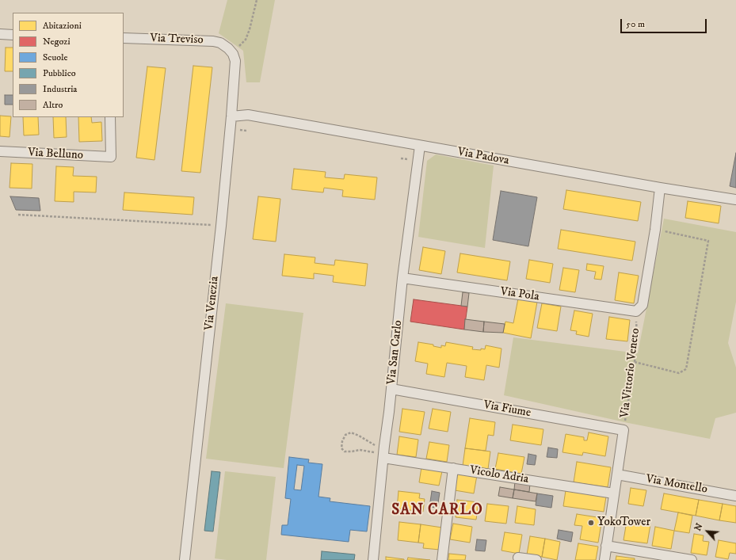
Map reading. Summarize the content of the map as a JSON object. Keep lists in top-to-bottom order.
{
  "streets": {
    "street": [
      "Via Treviso",
      "Via Belluno",
      "Via Padova",
      "Via Pola",
      "Via Venezia",
      "Via San Carlo",
      "Via Vittorio Veneto",
      "Via Fiume",
      "Vicolo Adria",
      "Via Montello"
    ]
  },
  "crossings": [
    ["Via Treviso", "Via Venezia"],
    ["Via Padova", "Via Venezia"],
    ["Via Padova", "Via San Carlo"],
    ["Via Padova", "Via Vittorio Veneto"],
    ["Via Pola", "Via San Carlo"],
    ["Via Pola", "Via Vittorio Veneto"],
    ["Via San Carlo", "Via Fiume"],
    ["Via San Carlo", "Vicolo Adria"],
    ["Via Vittorio Veneto", "Via Fiume"],
    ["Via Vittorio Veneto", "Vicolo Adria"],
    ["Via Vittorio Veneto", "Via Montello"]
  ],
  "districts": ["SAN CARLO"],
  "places": ["YokoTower"],
  "legend": [
    "Abitazioni",
    "Negozi",
    "Scuole",
    "Pubblico",
    "Industria",
    "Altro"
  ],
  "scale_bar": "50 m",
  "north": "top left"
}
